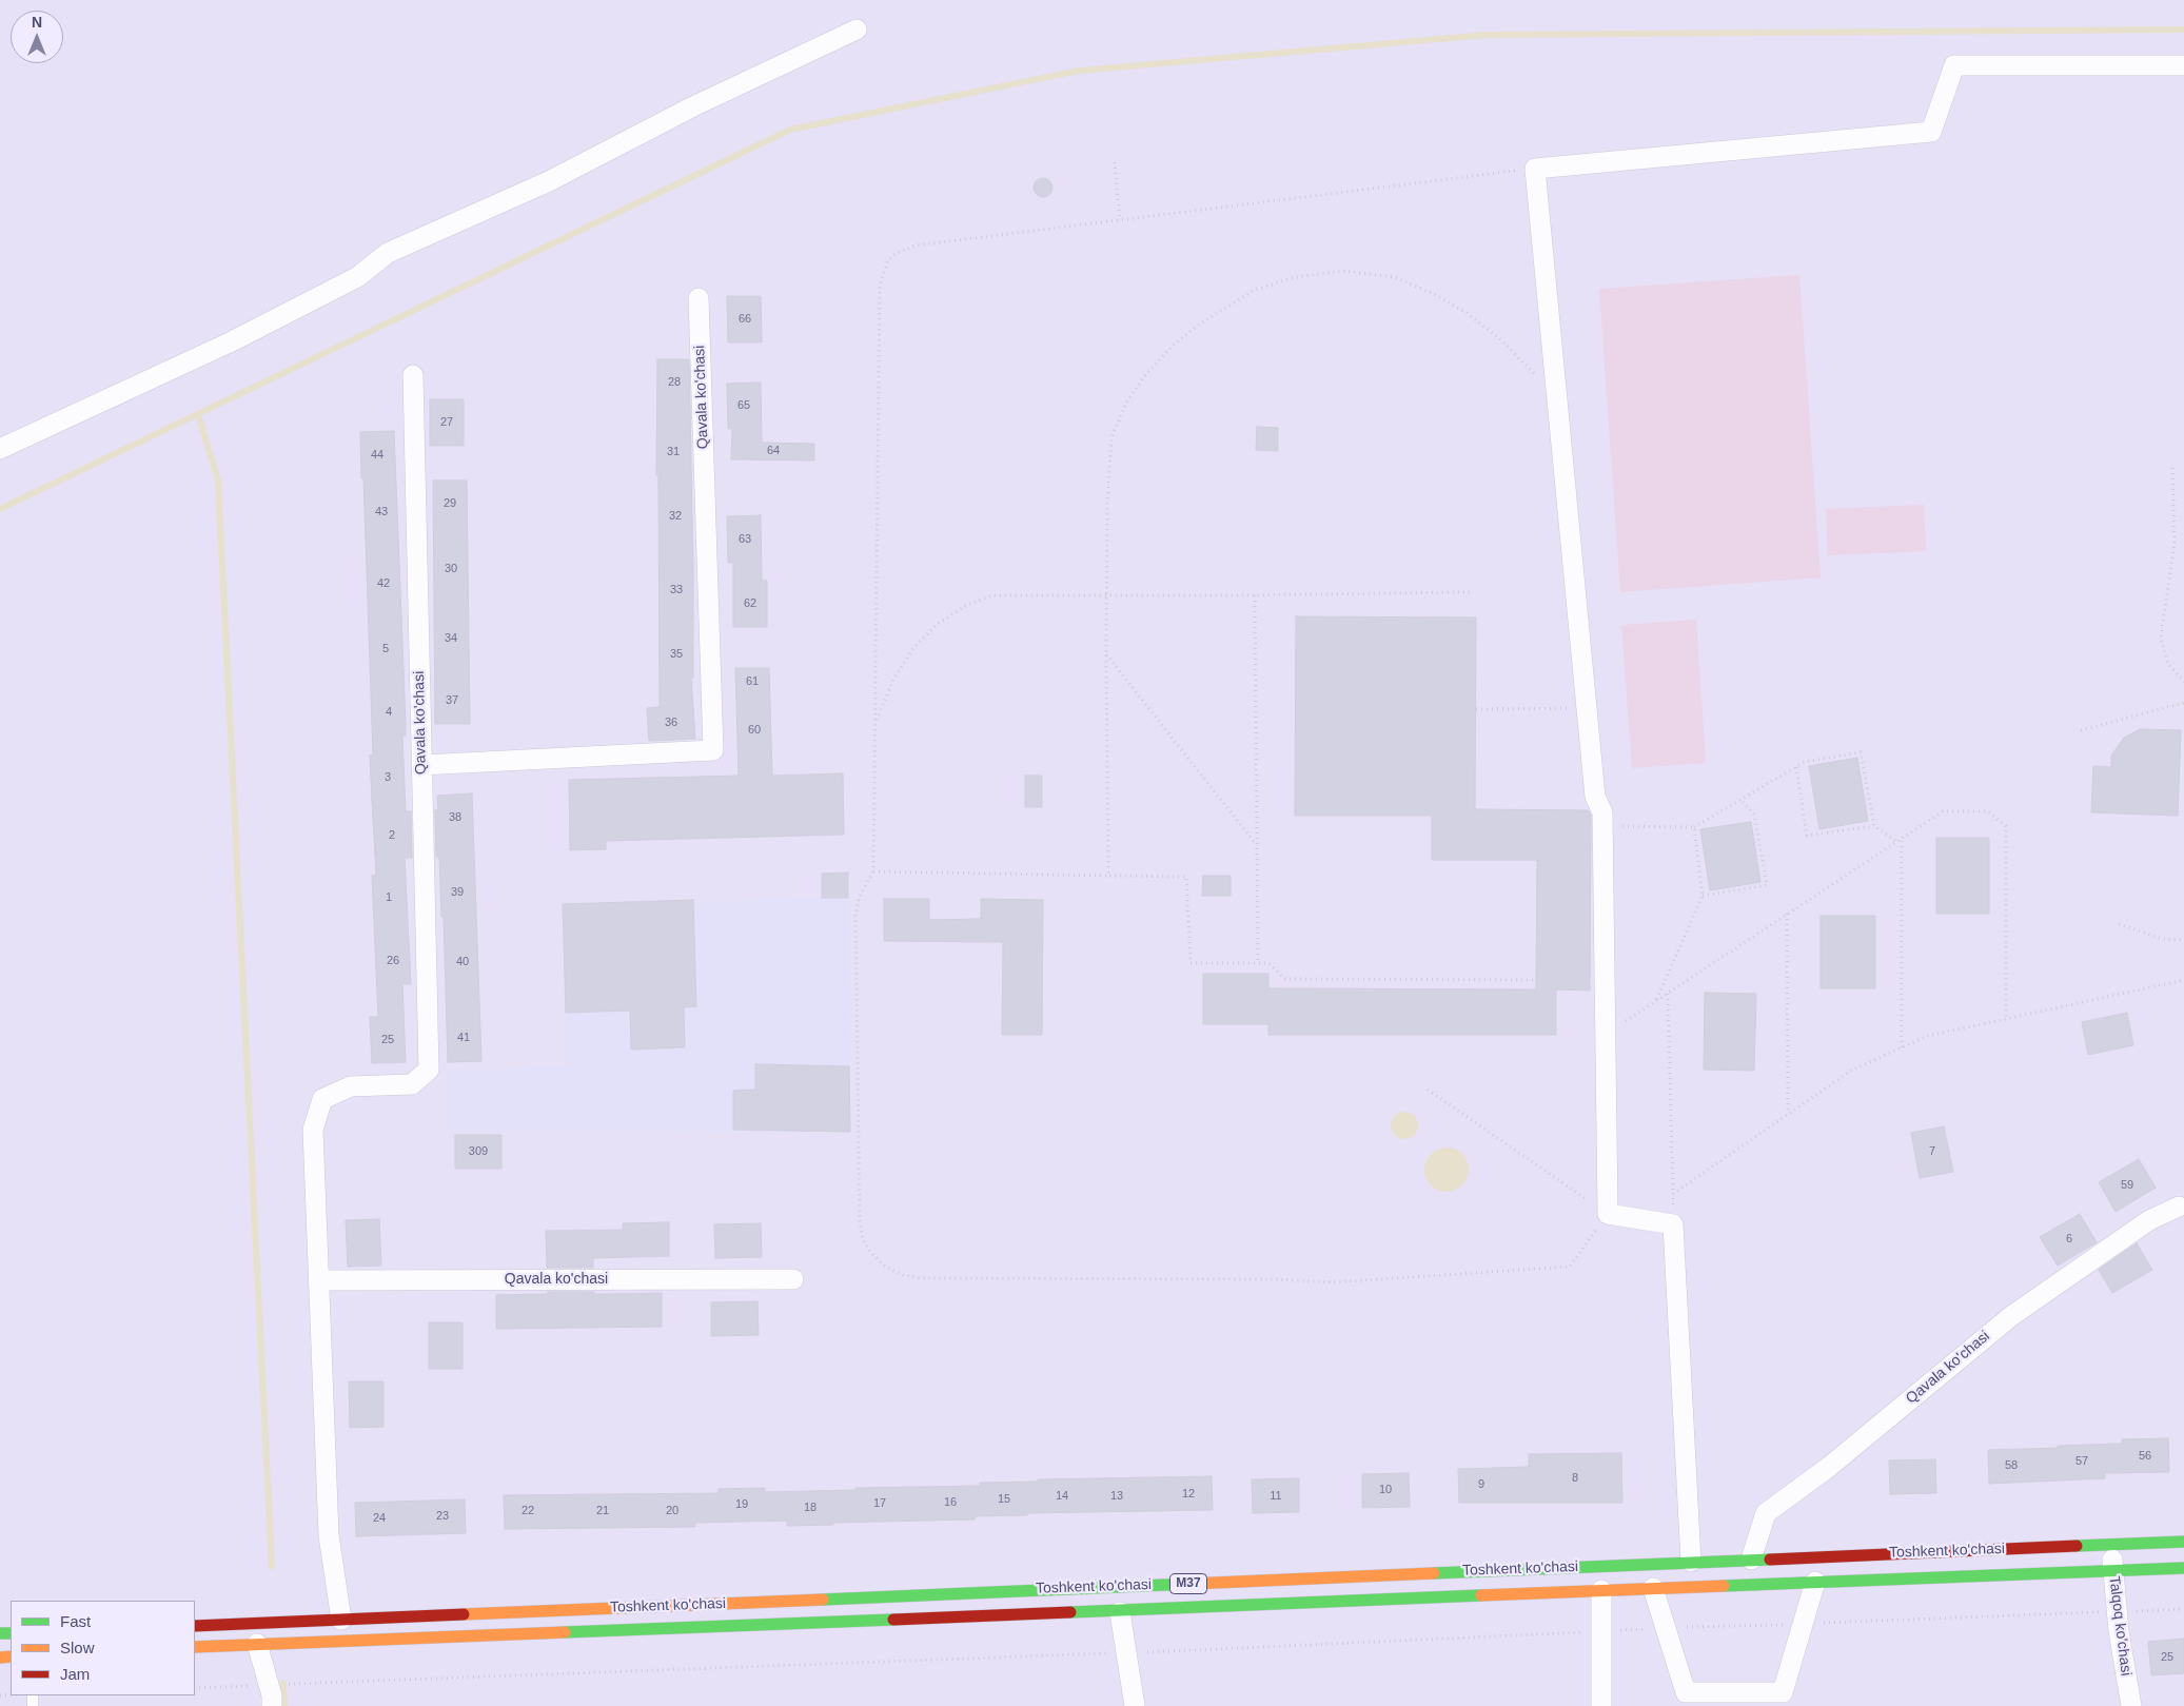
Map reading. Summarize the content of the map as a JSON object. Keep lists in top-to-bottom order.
{
  "streets": {
    "highway": ["Toshkent ko'chasi", "M37"],
    "street": ["Qavala ko'chasi", "Talqoq ko'chasi"]
  },
  "crossings": [
    ["Qavala ko'chasi", "Toshkent ko'chasi"],
    ["Toshkent ko'chasi", "Talqoq ko'chasi"]
  ],
  "house_numbers": [
    "66",
    "28",
    "65",
    "27",
    "64",
    "31",
    "44",
    "29",
    "43",
    "32",
    "63",
    "30",
    "42",
    "33",
    "62",
    "34",
    "5",
    "35",
    "61",
    "37",
    "4",
    "36",
    "60",
    "3",
    "38",
    "2",
    "39",
    "1",
    "26",
    "40",
    "41",
    "25",
    "309",
    "7",
    "59",
    "6",
    "56",
    "57",
    "58",
    "8",
    "9",
    "10",
    "12",
    "14",
    "13",
    "11",
    "15",
    "16",
    "17",
    "19",
    "18",
    "22",
    "21",
    "20",
    "23",
    "24",
    "25"
  ],
  "legend": ["Fast", "Slow", "Jam"],
  "north": "top"
}
